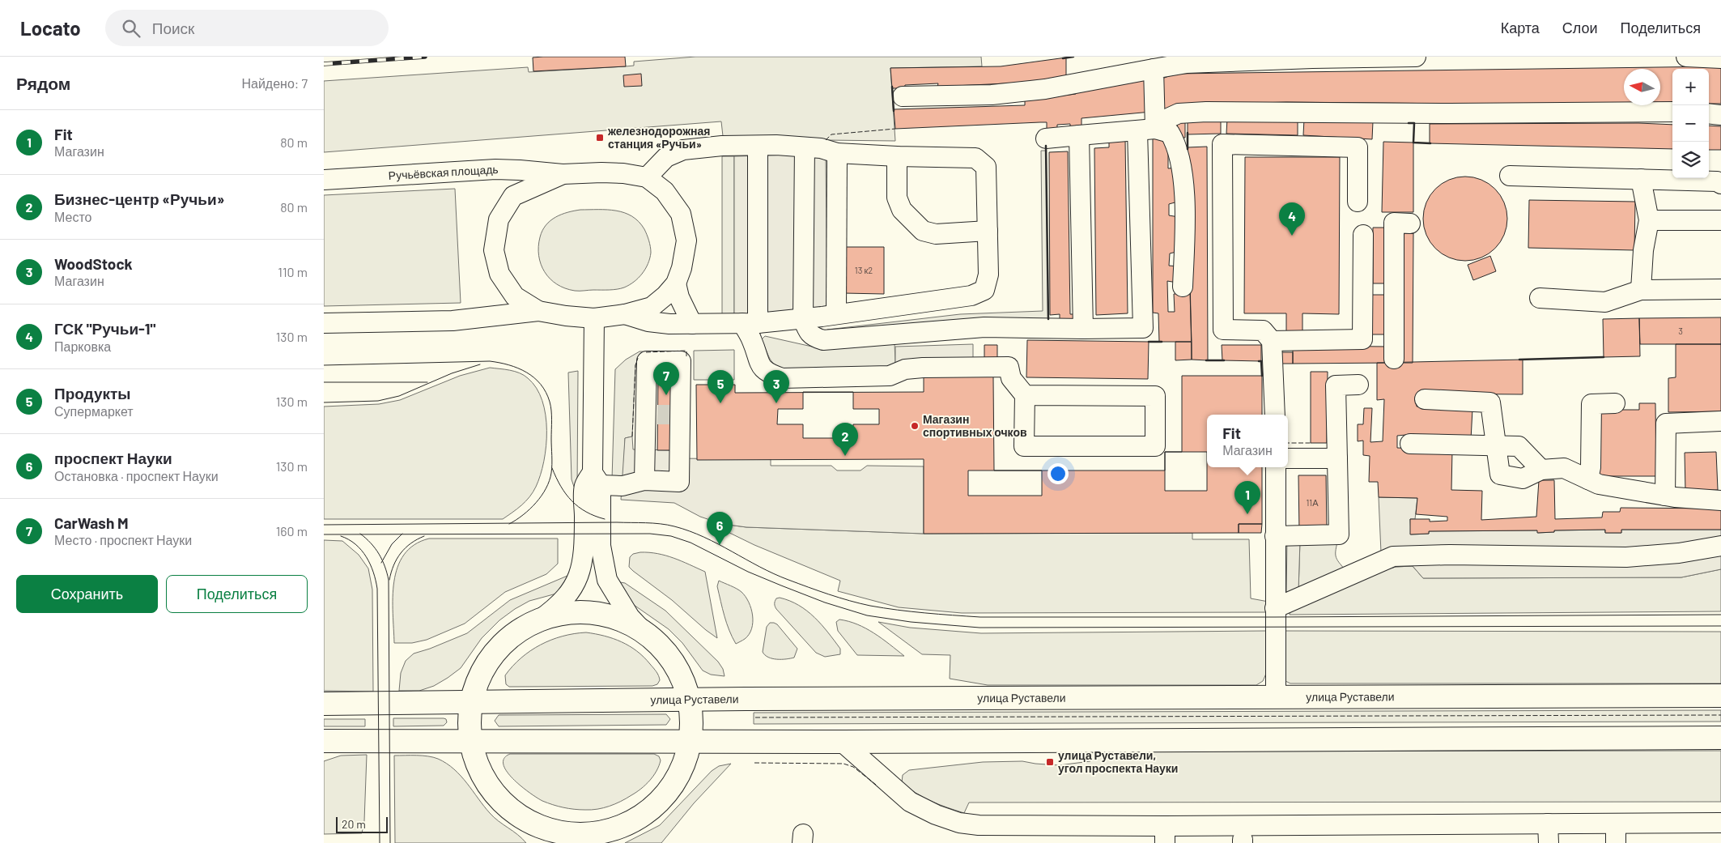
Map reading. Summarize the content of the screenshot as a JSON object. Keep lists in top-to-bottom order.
{
  "streets": {
    "main road": ["улица Руставели"],
    "street": ["Ручьёвская площадь"]
  },
  "places": {
    "transit": ["железнодорожная станция «Ручьи»", "улица Руставели, угол проспекта Науки"],
    "other": ["Магазин спортивных очков"]
  },
  "house_numbers": ["13 к2", "3", "11А"],
  "scale_bar": "20 m",
  "north": "left",
  "page": {
    "header": "Locato",
    "search": "Поиск",
    "nav": ["Карта", "Слои", "Поделиться"],
    "heading": ["Рядом", "Найдено: 7"],
    "map_buttons": ["+", "−"],
    "list": [
      {
        "mark": "1",
        "name": "Fit",
        "note": "Магазин",
        "value": "80 m"
      },
      {
        "mark": "2",
        "name": "Бизнес-центр «Ручьи»",
        "note": "Место",
        "value": "80 m"
      },
      {
        "mark": "3",
        "name": "WoodStock",
        "note": "Магазин",
        "value": "110 m"
      },
      {
        "mark": "4",
        "name": "ГСК \"Ручьи-1\"",
        "note": "Парковка",
        "value": "130 m"
      },
      {
        "mark": "5",
        "name": "Продукты",
        "note": "Супермаркет",
        "value": "130 m"
      },
      {
        "mark": "6",
        "name": "проспект Науки",
        "note": "Остановка · проспект Науки",
        "value": "130 m"
      },
      {
        "mark": "7",
        "name": "CarWash M",
        "note": "Место · проспект Науки",
        "value": "160 m"
      }
    ],
    "pins": [
      "4",
      "7",
      "3",
      "5",
      "2",
      "1",
      "6"
    ],
    "popup": ["Fit", "Магазин"],
    "buttons": ["Сохранить", "Поделиться"],
    "scale": "20 m"
  }
}
